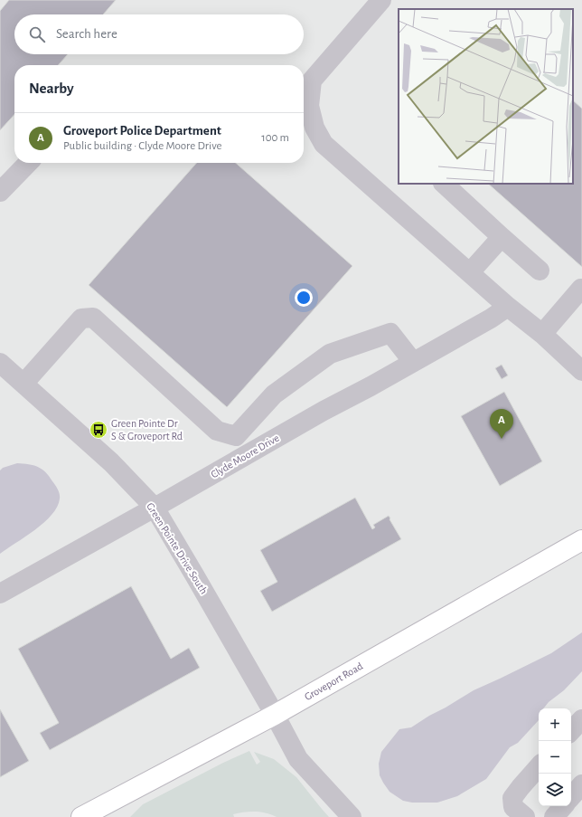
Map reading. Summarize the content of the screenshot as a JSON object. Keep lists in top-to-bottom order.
{
  "streets": {
    "main road": ["Groveport Road"],
    "street": ["Clyde Moore Drive", "Green Pointe Drive South"]
  },
  "crossings": [
    ["Clyde Moore Drive", "Green Pointe Drive South"],
    ["Green Pointe Drive South", "Groveport Road"]
  ],
  "places": {
    "bus stop": ["Green Pointe Dr S & Groveport Rd"]
  },
  "page": {
    "search": "Search here",
    "heading": "Nearby",
    "list": [
      {
        "mark": "A",
        "name": "Groveport Police Department",
        "note": "Public building · Clyde Moore Drive",
        "value": "100 m"
      }
    ],
    "pins": "A",
    "map_buttons": ["+", "−"]
  }
}
